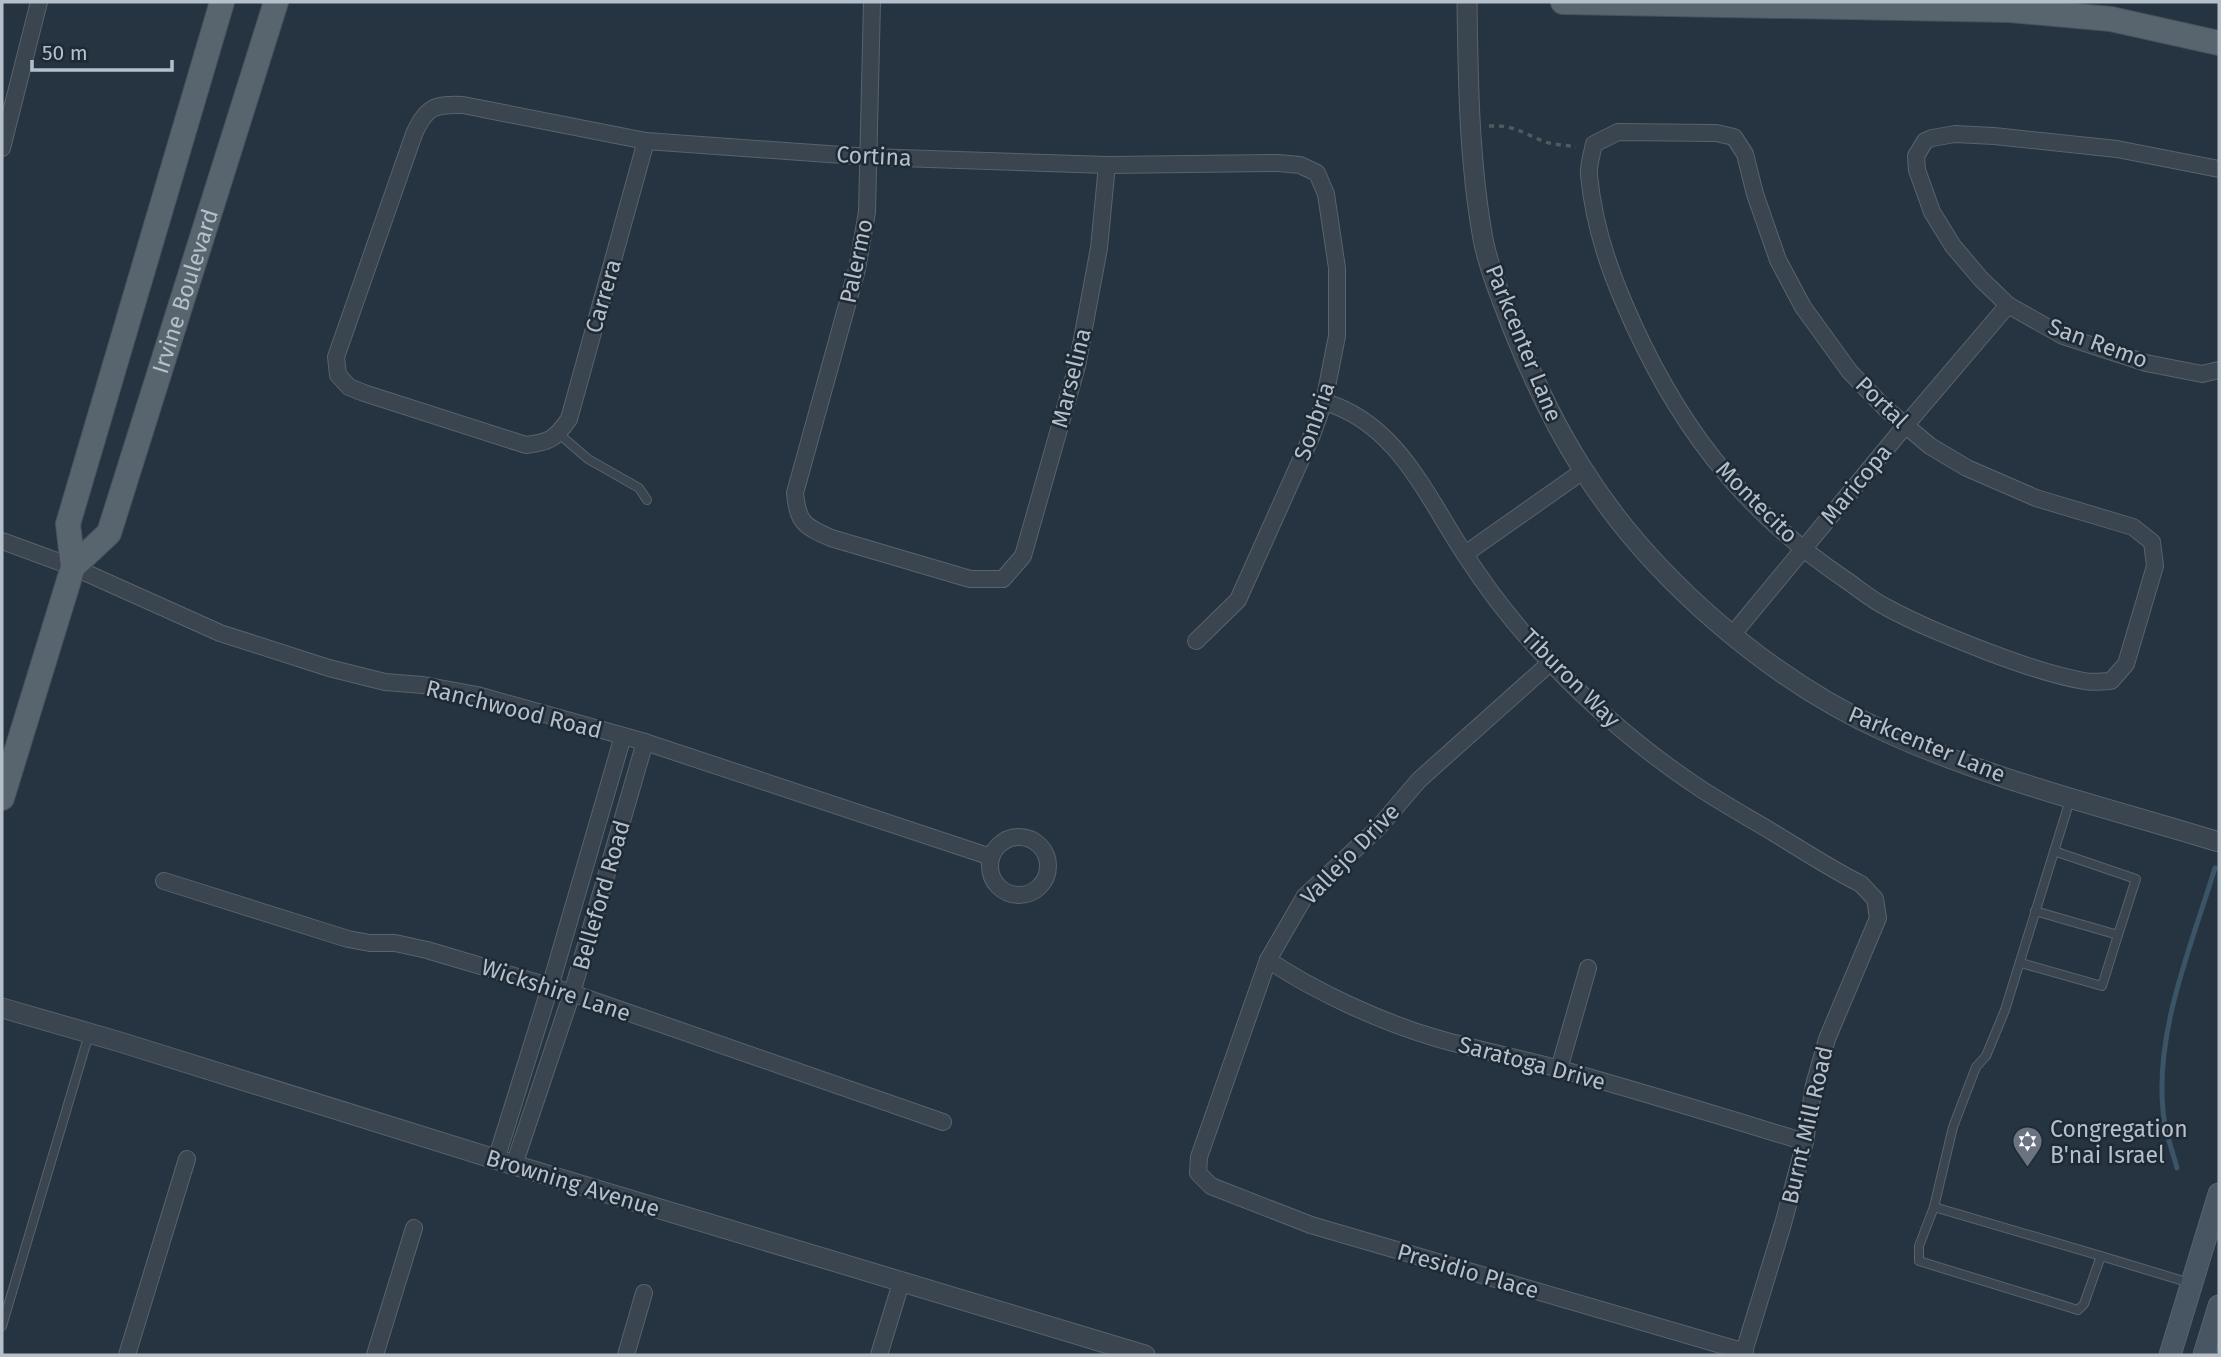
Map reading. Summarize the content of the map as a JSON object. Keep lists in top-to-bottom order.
{
  "streets": {
    "main road": ["Irvine Boulevard"],
    "street": [
      "Cortina",
      "Palermo",
      "Carrera",
      "Parkcenter Lane",
      "San Remo",
      "Marselina",
      "Portal",
      "Sonbria",
      "Maricopa",
      "Montecito",
      "Tiburon Way",
      "Ranchwood Road",
      "Vallejo Drive",
      "Belleford Road",
      "Wickshire Lane",
      "Saratoga Drive",
      "Burnt Mill Road",
      "Browning Avenue",
      "Presidio Place"
    ]
  },
  "crossings": [
    ["Cortina", "Palermo"],
    ["Cortina", "Carrera"],
    ["Cortina", "Marselina"],
    ["Cortina", "Sonbria"],
    ["Palermo", "Marselina"],
    ["Irvine Boulevard", "Ranchwood Road"],
    ["Parkcenter Lane", "Maricopa"],
    ["San Remo", "Maricopa"],
    ["Portal", "Maricopa"],
    ["Portal", "Montecito"],
    ["Sonbria", "Tiburon Way"],
    ["Maricopa", "Montecito"],
    ["Tiburon Way", "Vallejo Drive"],
    ["Tiburon Way", "Burnt Mill Road"],
    ["Ranchwood Road", "Belleford Road"],
    ["Vallejo Drive", "Saratoga Drive"],
    ["Vallejo Drive", "Presidio Place"],
    ["Belleford Road", "Wickshire Lane"],
    ["Belleford Road", "Browning Avenue"],
    ["Saratoga Drive", "Burnt Mill Road"],
    ["Burnt Mill Road", "Presidio Place"]
  ],
  "places": {
    "synagogue": ["Congregation B'nai Israel"]
  },
  "scale_bar": "50 m"
}
